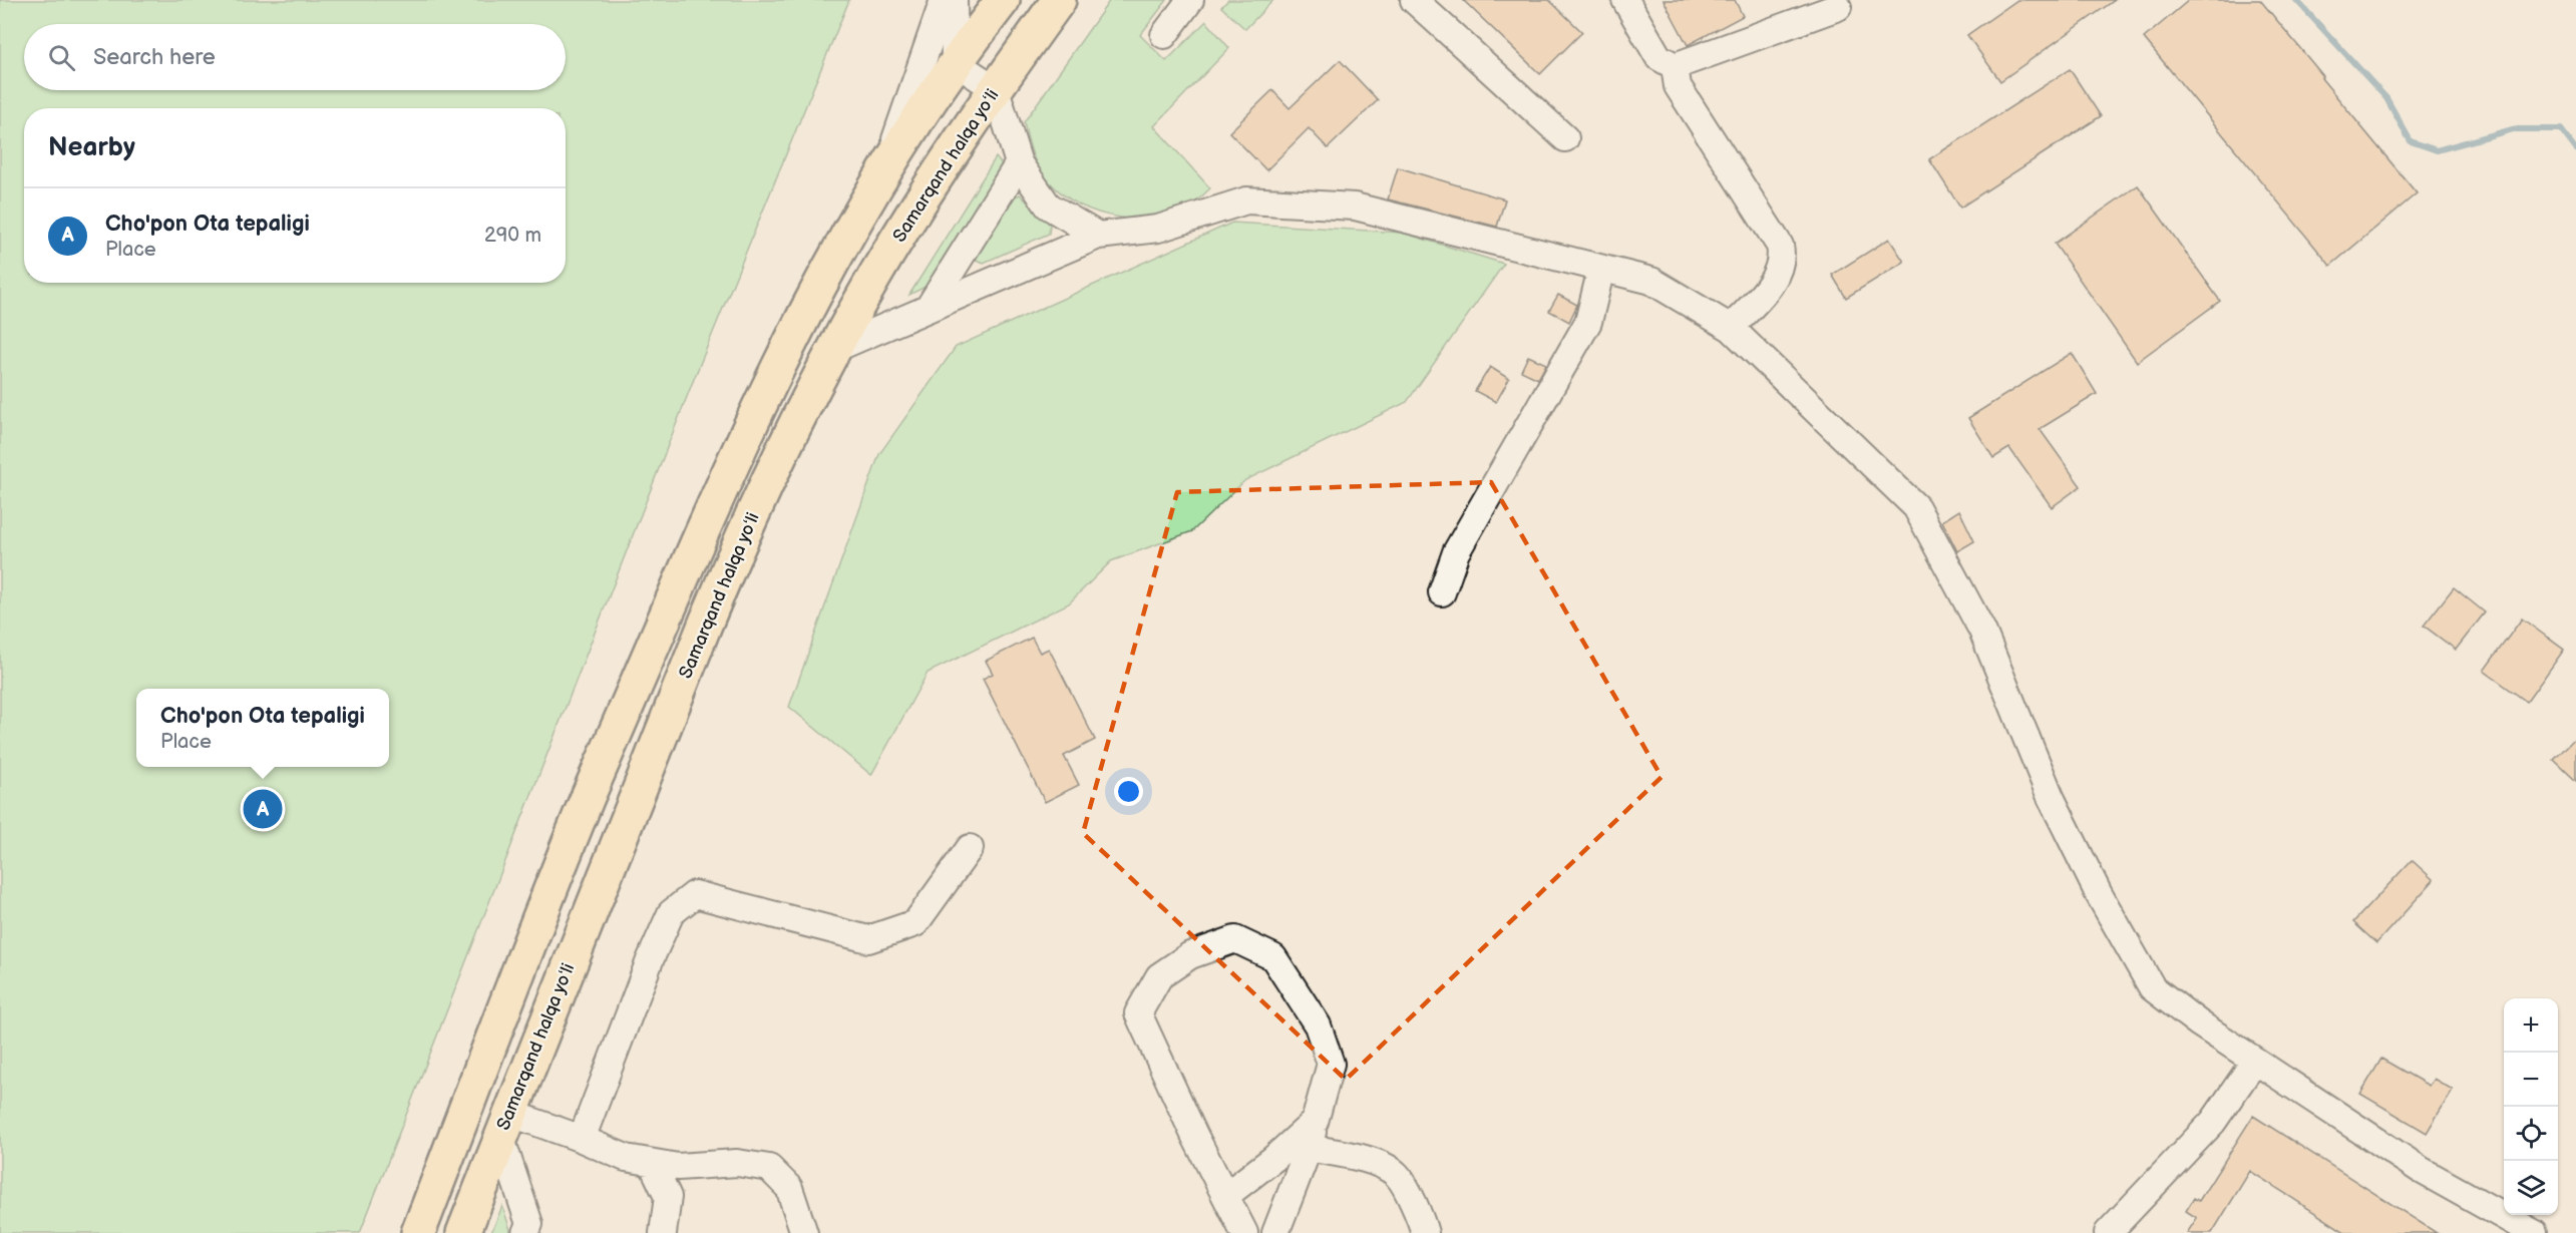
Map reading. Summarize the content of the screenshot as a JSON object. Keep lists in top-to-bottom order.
{
  "streets": {
    "highway": ["Samarqand halqa yoʻli"]
  },
  "page": {
    "search": "Search here",
    "heading": "Nearby",
    "list": [
      {
        "mark": "A",
        "name": "Cho'pon Ota tepaligi",
        "note": "Place",
        "value": "290 m"
      }
    ],
    "popup": ["Cho'pon Ota tepaligi", "Place"],
    "pins": "A",
    "map_buttons": ["+", "−"]
  }
}
